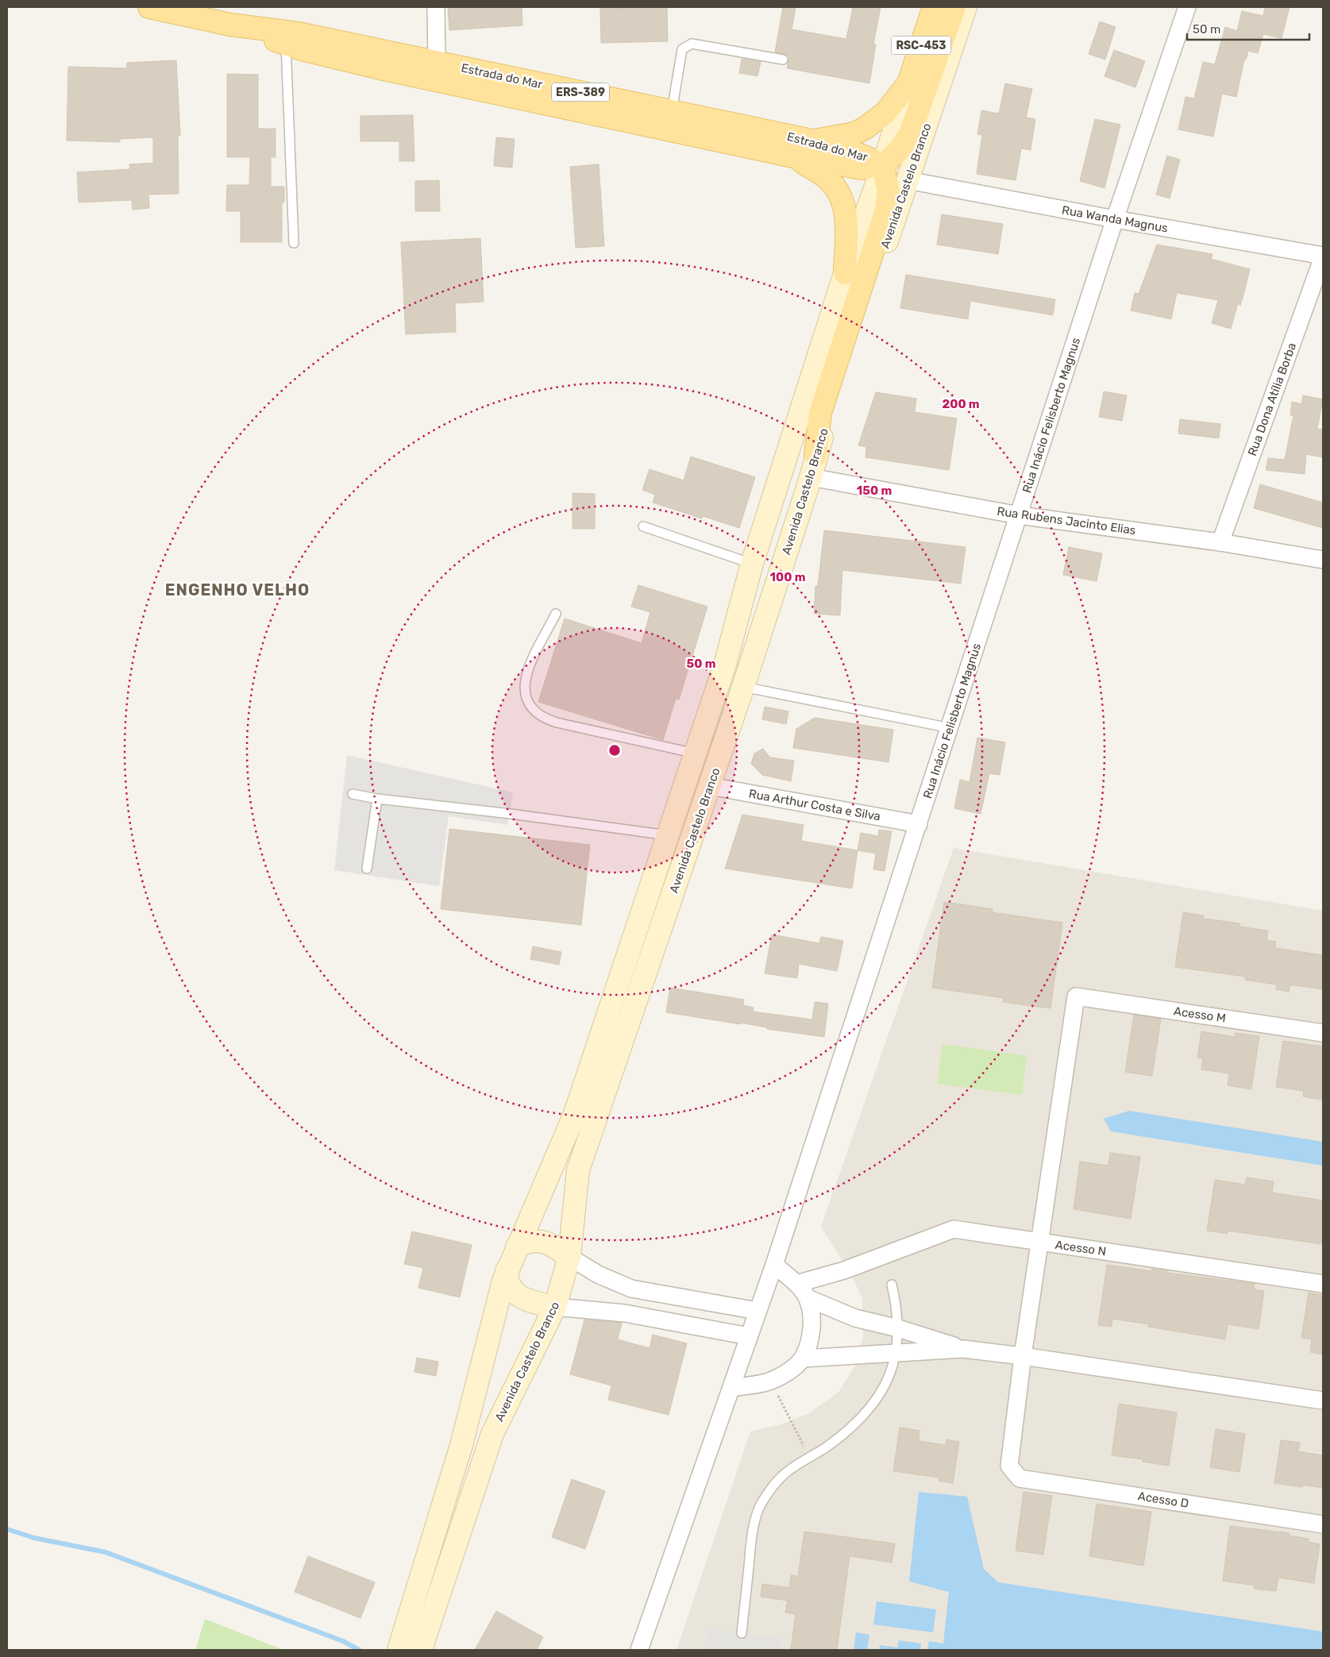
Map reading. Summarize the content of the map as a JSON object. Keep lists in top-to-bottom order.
{
  "streets": {
    "main road": [
      "RSC-453",
      "Estrada do Mar",
      "ERS-389",
      "Avenida Castelo Branco"
    ],
    "street": [
      "Rua Wanda Magnus",
      "Rua Dona Atília Borba",
      "Rua Inácio Felisberto Magnus",
      "Rua Rubens Jacinto Elias",
      "Rua Arthur Costa e Silva",
      "Acesso M",
      "Acesso N",
      "Acesso D"
    ]
  },
  "crossings": [
    ["Estrada do Mar", "Avenida Castelo Branco"],
    ["Avenida Castelo Branco", "Rua Wanda Magnus"],
    ["Avenida Castelo Branco", "Rua Rubens Jacinto Elias"],
    ["Avenida Castelo Branco", "Rua Arthur Costa e Silva"],
    ["Rua Wanda Magnus", "Rua Dona Atília Borba"],
    ["Rua Wanda Magnus", "Rua Inácio Felisberto Magnus"],
    ["Rua Dona Atília Borba", "Rua Rubens Jacinto Elias"],
    ["Rua Inácio Felisberto Magnus", "Rua Rubens Jacinto Elias"],
    ["Rua Inácio Felisberto Magnus", "Rua Arthur Costa e Silva"],
    ["Acesso M", "Acesso N"]
  ],
  "districts": ["ENGENHO VELHO"],
  "scale_bar": "50 m",
  "rings": [
    "200 m",
    "150 m",
    "100 m",
    "50 m"
  ]
}
